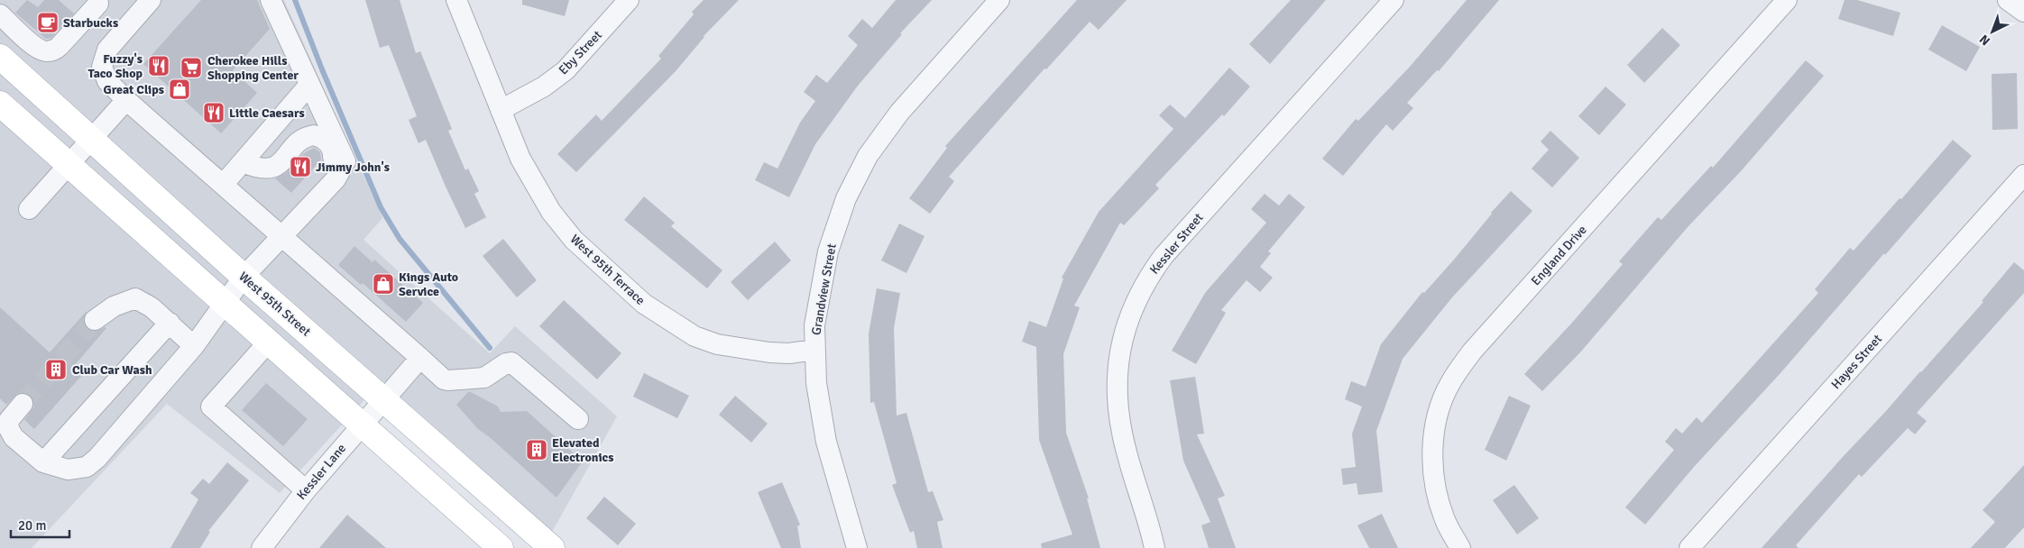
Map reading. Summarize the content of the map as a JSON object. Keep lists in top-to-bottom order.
{
  "streets": {
    "main road": ["West 95th Street"],
    "street": [
      "Eby Street",
      "Kessler Street",
      "England Drive",
      "West 95th Terrace",
      "Grandview Street",
      "Hayes Street",
      "Kessler Lane"
    ]
  },
  "crossings": [
    ["Eby Street", "West 95th Terrace"],
    ["West 95th Terrace", "Grandview Street"],
    ["West 95th Street", "Kessler Lane"]
  ],
  "places": {
    "cafe": ["Starbucks"],
    "restaurant": ["Fuzzy's Taco Shop", "Little Caesars", "Jimmy John's"],
    "supermarket": ["Cherokee Hills Shopping Center"],
    "shop": ["Great Clips", "Kings Auto Service"],
    "building": ["Club Car Wash", "Elevated Electronics"]
  },
  "scale_bar": "20 m",
  "north": "bottom left"
}
